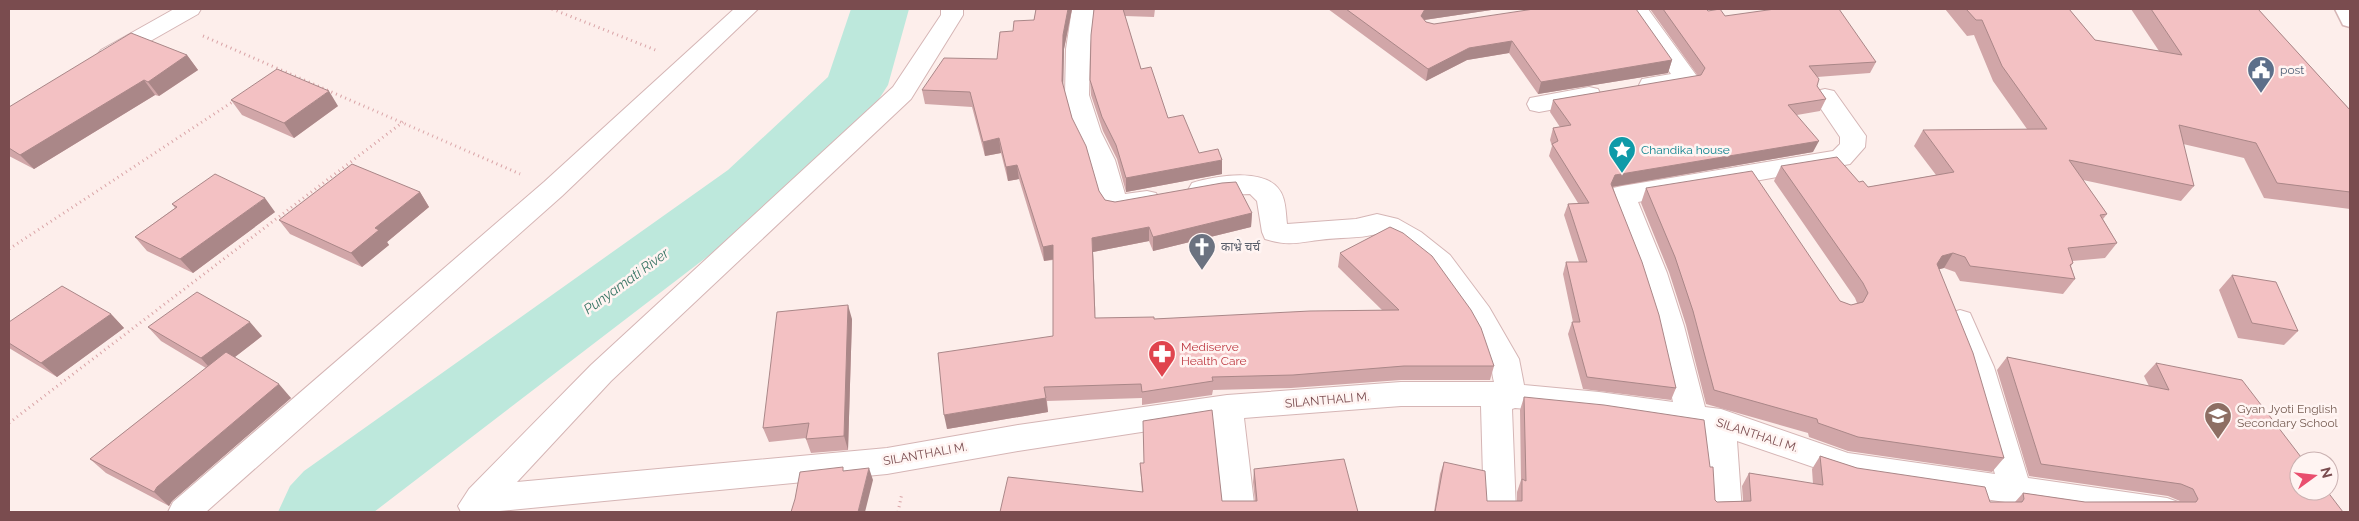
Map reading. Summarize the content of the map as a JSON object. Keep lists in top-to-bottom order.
{
  "streets": {
    "street": ["SILANTHALI M."]
  },
  "water": ["Punyamati River"],
  "places": {
    "public building": ["post"],
    "place": ["Chandika house"],
    "church": ["काभ्रे चर्च"],
    "pharmacy": ["Mediserve Health Care"],
    "school or university": ["Gyan Jyoti English Secondary School"]
  },
  "north": "right"
}
